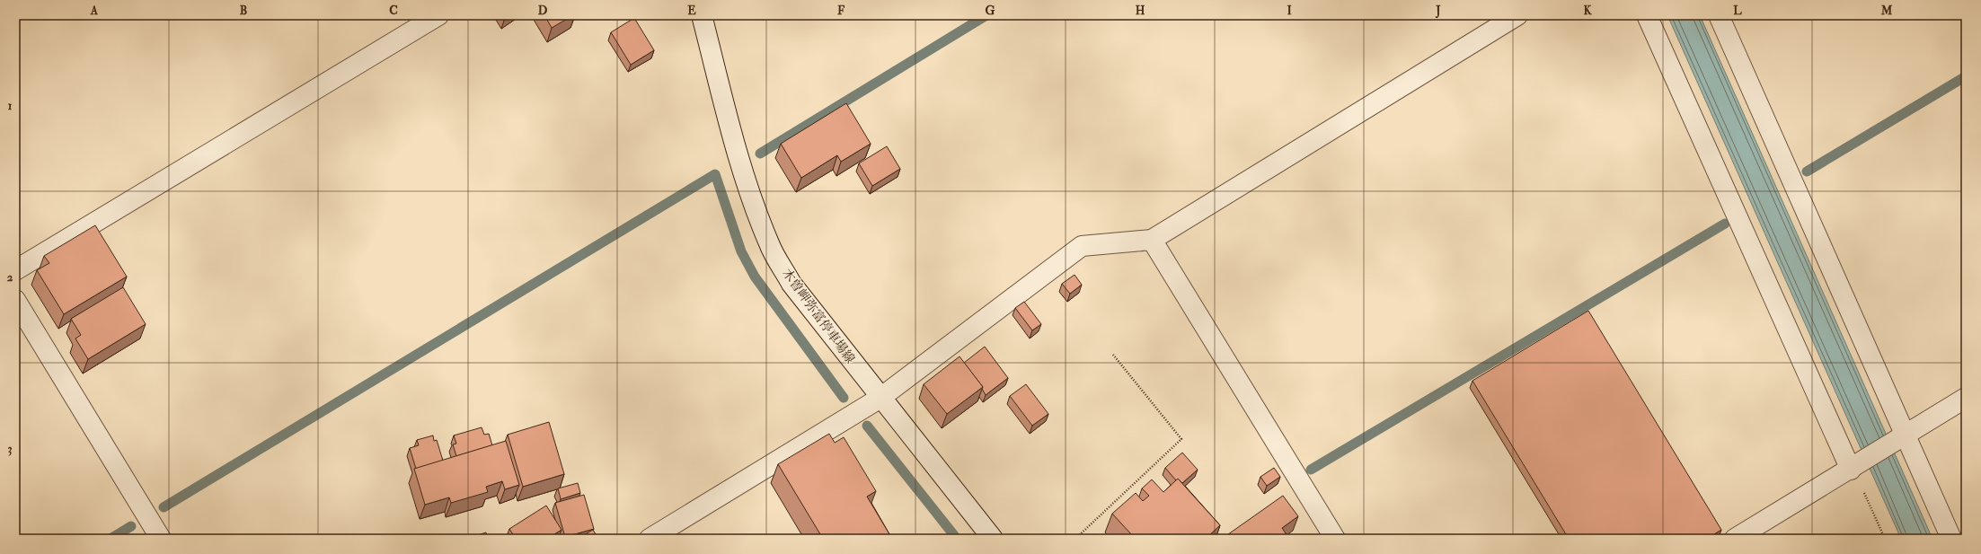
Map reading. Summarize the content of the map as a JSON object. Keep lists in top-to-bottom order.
{
  "streets": {
    "street": ["木曽岬弥富停車場線"]
  },
  "grid": {
    "columns": [
      "A",
      "B",
      "C",
      "D",
      "E",
      "F",
      "G",
      "H",
      "I",
      "J",
      "K",
      "L",
      "M"
    ],
    "rows": ["1", "2", "3"]
  }
}
